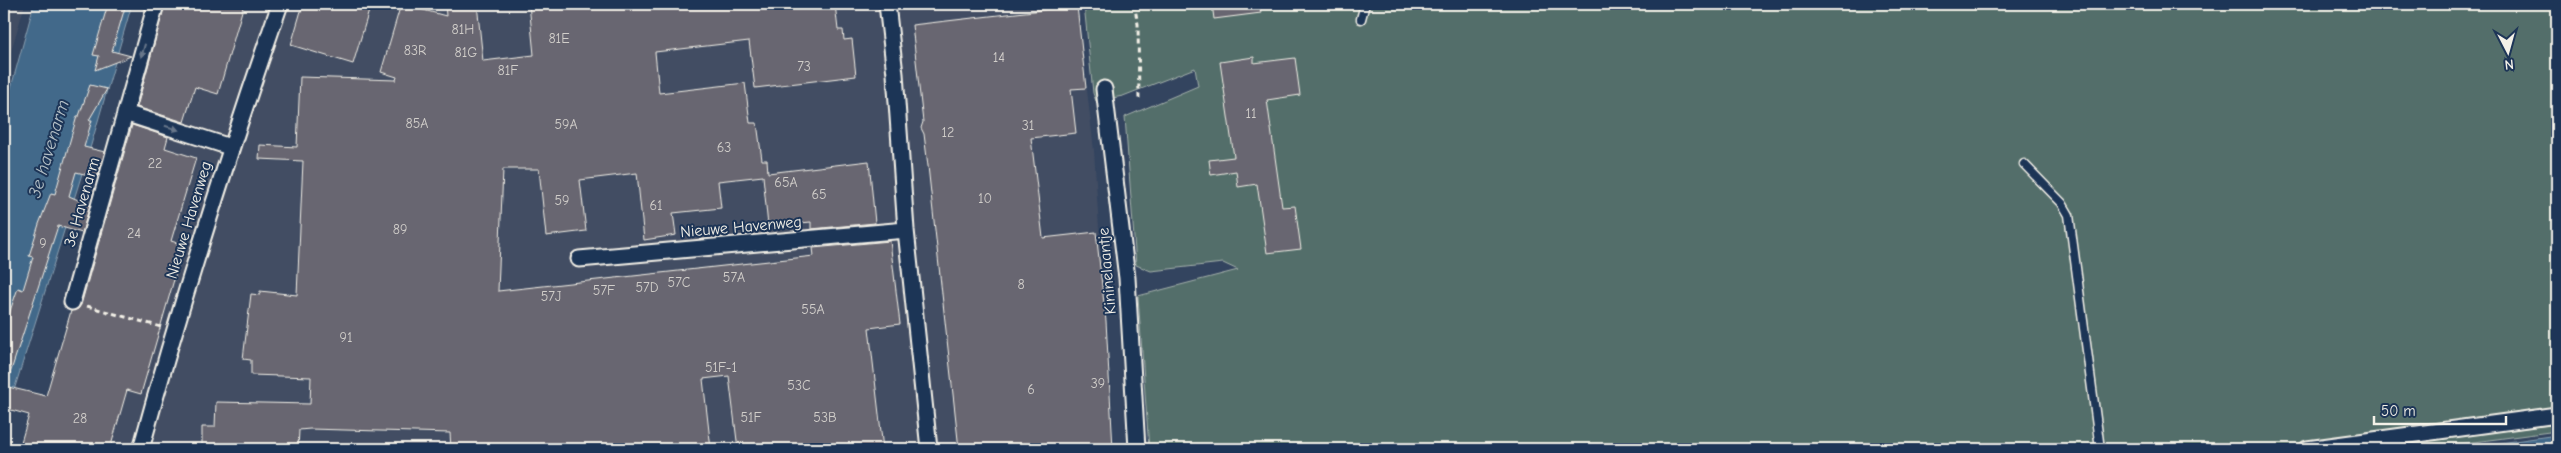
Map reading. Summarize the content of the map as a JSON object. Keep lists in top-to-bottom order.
{
  "streets": {
    "street": ["3e Havenarm", "Nieuwe Havenweg", "Kininelaantje"]
  },
  "one_way": ["3e Havenarm"],
  "water": ["3e havenarm"],
  "house_numbers": [
    "81H",
    "81E",
    "83R",
    "81G",
    "14",
    "73",
    "81F",
    "11",
    "85A",
    "59A",
    "31",
    "12",
    "63",
    "22",
    "65A",
    "65",
    "10",
    "59",
    "61",
    "89",
    "24",
    "9",
    "57A",
    "57C",
    "8",
    "57D",
    "57F",
    "57J",
    "55A",
    "91",
    "51F-1",
    "39",
    "53C",
    "6",
    "51F",
    "53B",
    "28"
  ],
  "scale_bar": "50 m",
  "north": "bottom"
}
